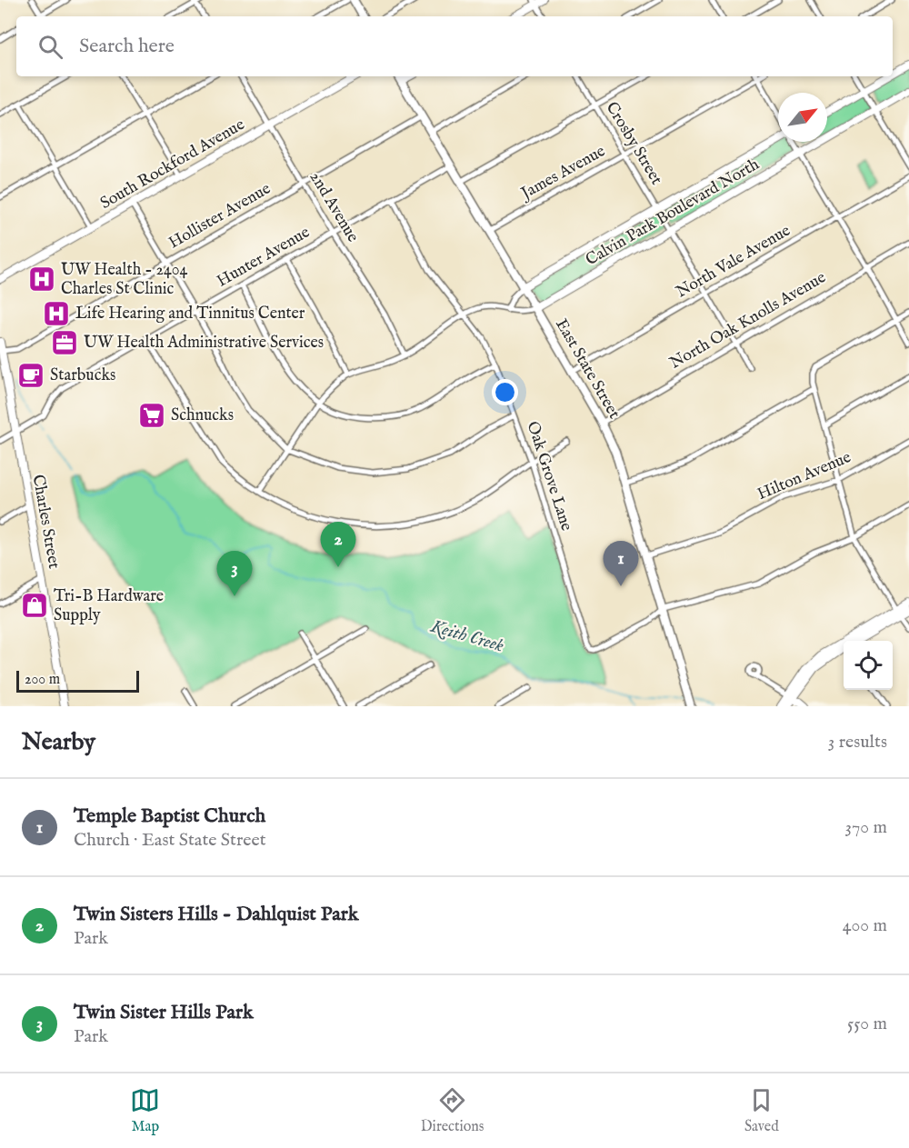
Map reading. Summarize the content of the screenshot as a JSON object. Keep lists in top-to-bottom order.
{
  "streets": {
    "main road": ["East State Street"],
    "street": [
      "Crosby Street",
      "South Rockford Avenue",
      "James Avenue",
      "2nd Avenue",
      "Calvin Park Boulevard North",
      "Hollister Avenue",
      "Hunter Avenue",
      "North Vale Avenue",
      "North Oak Knolls Avenue",
      "Oak Grove Lane",
      "Hilton Avenue",
      "Charles Street"
    ]
  },
  "crossings": [
    ["Crosby Street", "James Avenue"],
    ["Crosby Street", "Calvin Park Boulevard North"],
    ["Crosby Street", "North Vale Avenue"],
    ["Crosby Street", "North Oak Knolls Avenue"],
    ["South Rockford Avenue", "2nd Avenue"],
    ["James Avenue", "East State Street"],
    ["2nd Avenue", "Hollister Avenue"],
    ["2nd Avenue", "Hunter Avenue"],
    ["Calvin Park Boulevard North", "East State Street"],
    ["Hollister Avenue", "East State Street"],
    ["Hollister Avenue", "Charles Street"],
    ["Hunter Avenue", "East State Street"],
    ["Hunter Avenue", "Oak Grove Lane"],
    ["Hunter Avenue", "Charles Street"],
    ["North Vale Avenue", "East State Street"],
    ["North Oak Knolls Avenue", "East State Street"],
    ["East State Street", "Oak Grove Lane"],
    ["East State Street", "Hilton Avenue"]
  ],
  "water": ["Keith Creek"],
  "places": {
    "hospital": ["UW Health - 2404 Charles St Clinic", "Life Hearing and Tinnitus Center"],
    "office": ["UW Health Administrative Services"],
    "cafe": ["Starbucks"],
    "supermarket": ["Schnucks"],
    "shop": ["Tri-B Hardware Supply"]
  },
  "scale_bar": "200 m",
  "north": "top right",
  "page": {
    "search": "Search here",
    "pins": ["2", "1", "3"],
    "scale": "200 m",
    "heading": ["Nearby", "3 results"],
    "list": [
      {
        "mark": "1",
        "name": "Temple Baptist Church",
        "note": "Church · East State Street",
        "value": "370 m"
      },
      {
        "mark": "2",
        "name": "Twin Sisters Hills - Dahlquist Park",
        "note": "Park",
        "value": "400 m"
      },
      {
        "mark": "3",
        "name": "Twin Sister Hills Park",
        "note": "Park",
        "value": "550 m"
      }
    ],
    "nav": ["Map", "Directions", "Saved"]
  }
}
